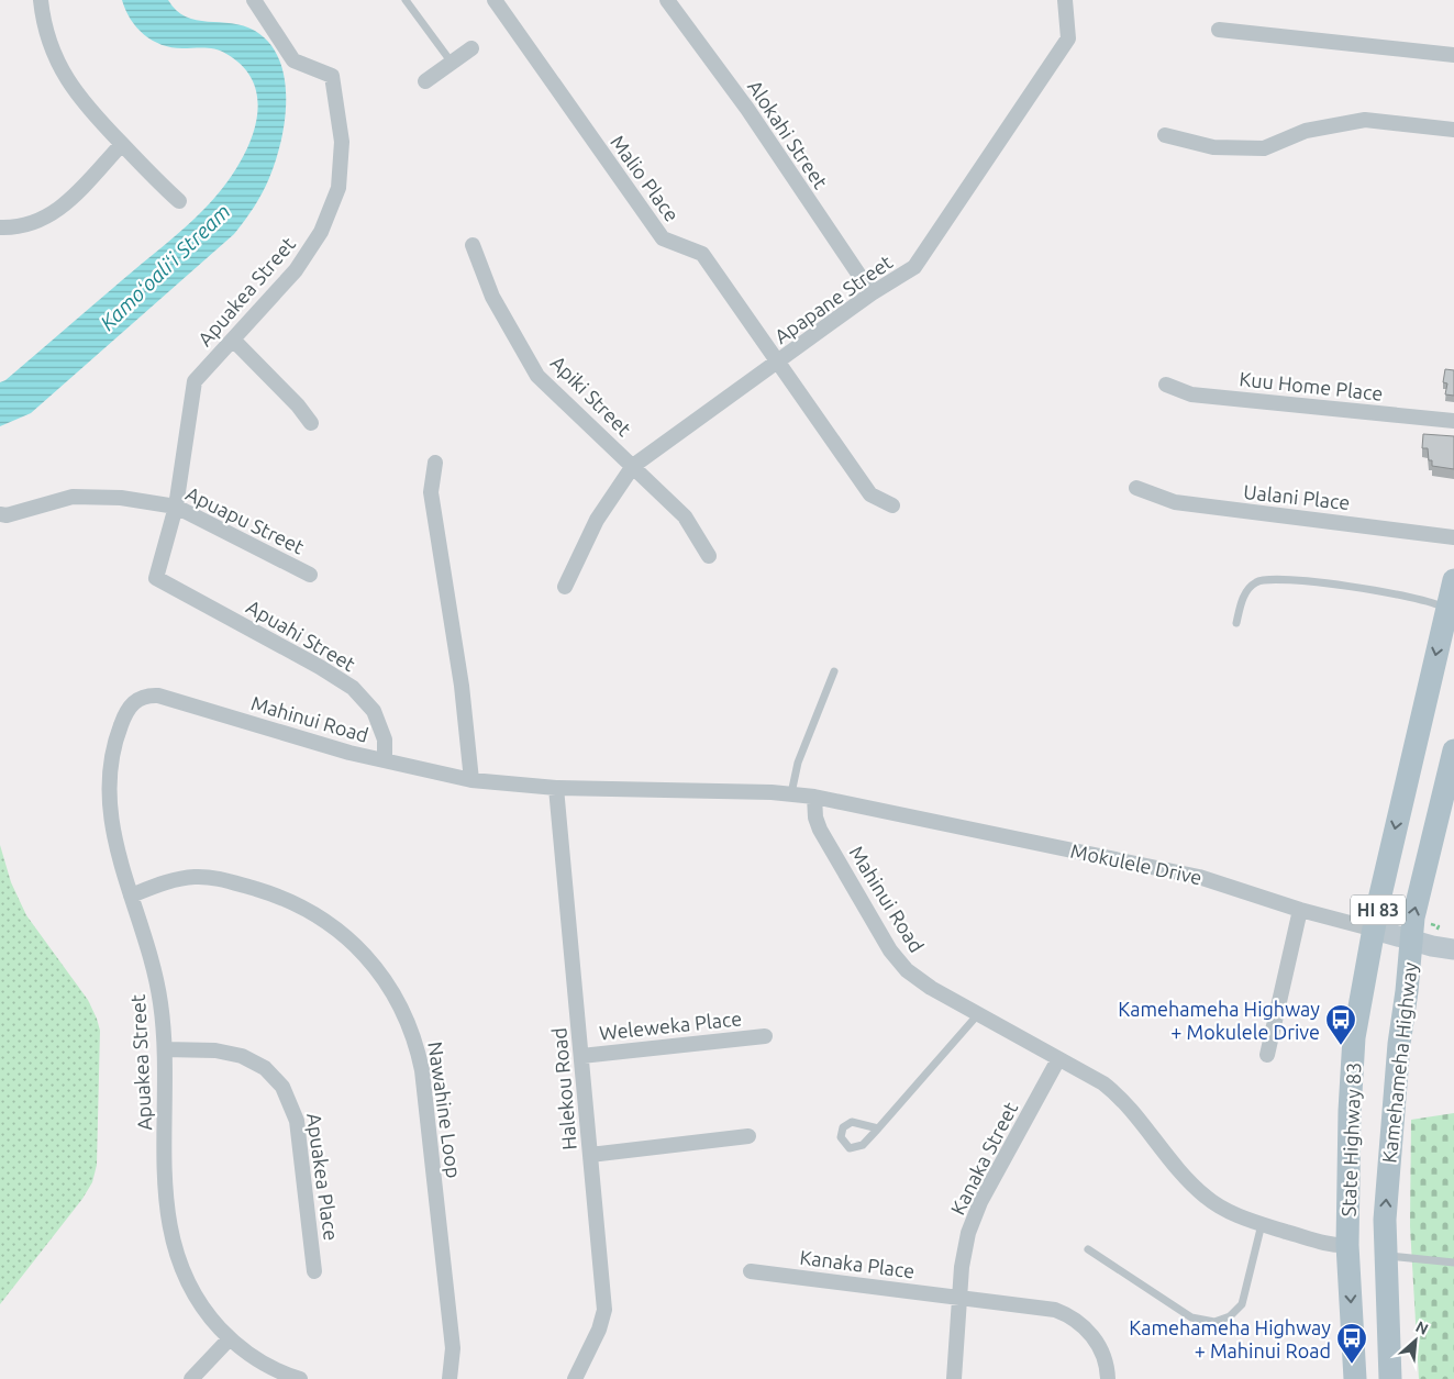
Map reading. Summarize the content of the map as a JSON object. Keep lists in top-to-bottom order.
{
  "streets": {
    "main road": ["HI 83", "Kamehameha Highway", "State Highway 83"],
    "street": [
      "Alokahi Street",
      "Malio Place",
      "Apuakea Street",
      "Apapane Street",
      "Kuu Home Place",
      "Apiki Street",
      "Ualani Place",
      "Apuapu Street",
      "Apuahi Street",
      "Mahinui Road",
      "Mokulele Drive",
      "Weleweka Place",
      "Halekou Road",
      "Nawahine Loop",
      "Kanaka Street",
      "Apuakea Place",
      "Kanaka Place"
    ]
  },
  "crossings": [
    ["Alokahi Street", "Apapane Street"],
    ["Malio Place", "Apapane Street"],
    ["Apuakea Street", "Apuapu Street"],
    ["Apuakea Street", "Apuahi Street"],
    ["Apuakea Street", "Mahinui Road"],
    ["Apuakea Street", "Nawahine Loop"],
    ["Apuakea Street", "Apuakea Place"],
    ["Apapane Street", "Apiki Street"],
    ["Apuahi Street", "Mahinui Road"],
    ["Mahinui Road", "Mokulele Drive"],
    ["Mahinui Road", "Halekou Road"],
    ["Mahinui Road", "State Highway 83"],
    ["Mahinui Road", "Kanaka Street"],
    ["Mokulele Drive", "Kamehameha Highway"],
    ["Mokulele Drive", "State Highway 83"],
    ["Weleweka Place", "Halekou Road"],
    ["Kanaka Street", "Kanaka Place"]
  ],
  "one_way": ["Kamehameha Highway", "State Highway 83"],
  "water": ["Kamoʻoaliʻi Stream"],
  "places": {
    "bus stop": ["Kamehameha Highway + Mokulele Drive", "Kamehameha Highway + Mahinui Road"]
  },
  "north": "top right"
}
